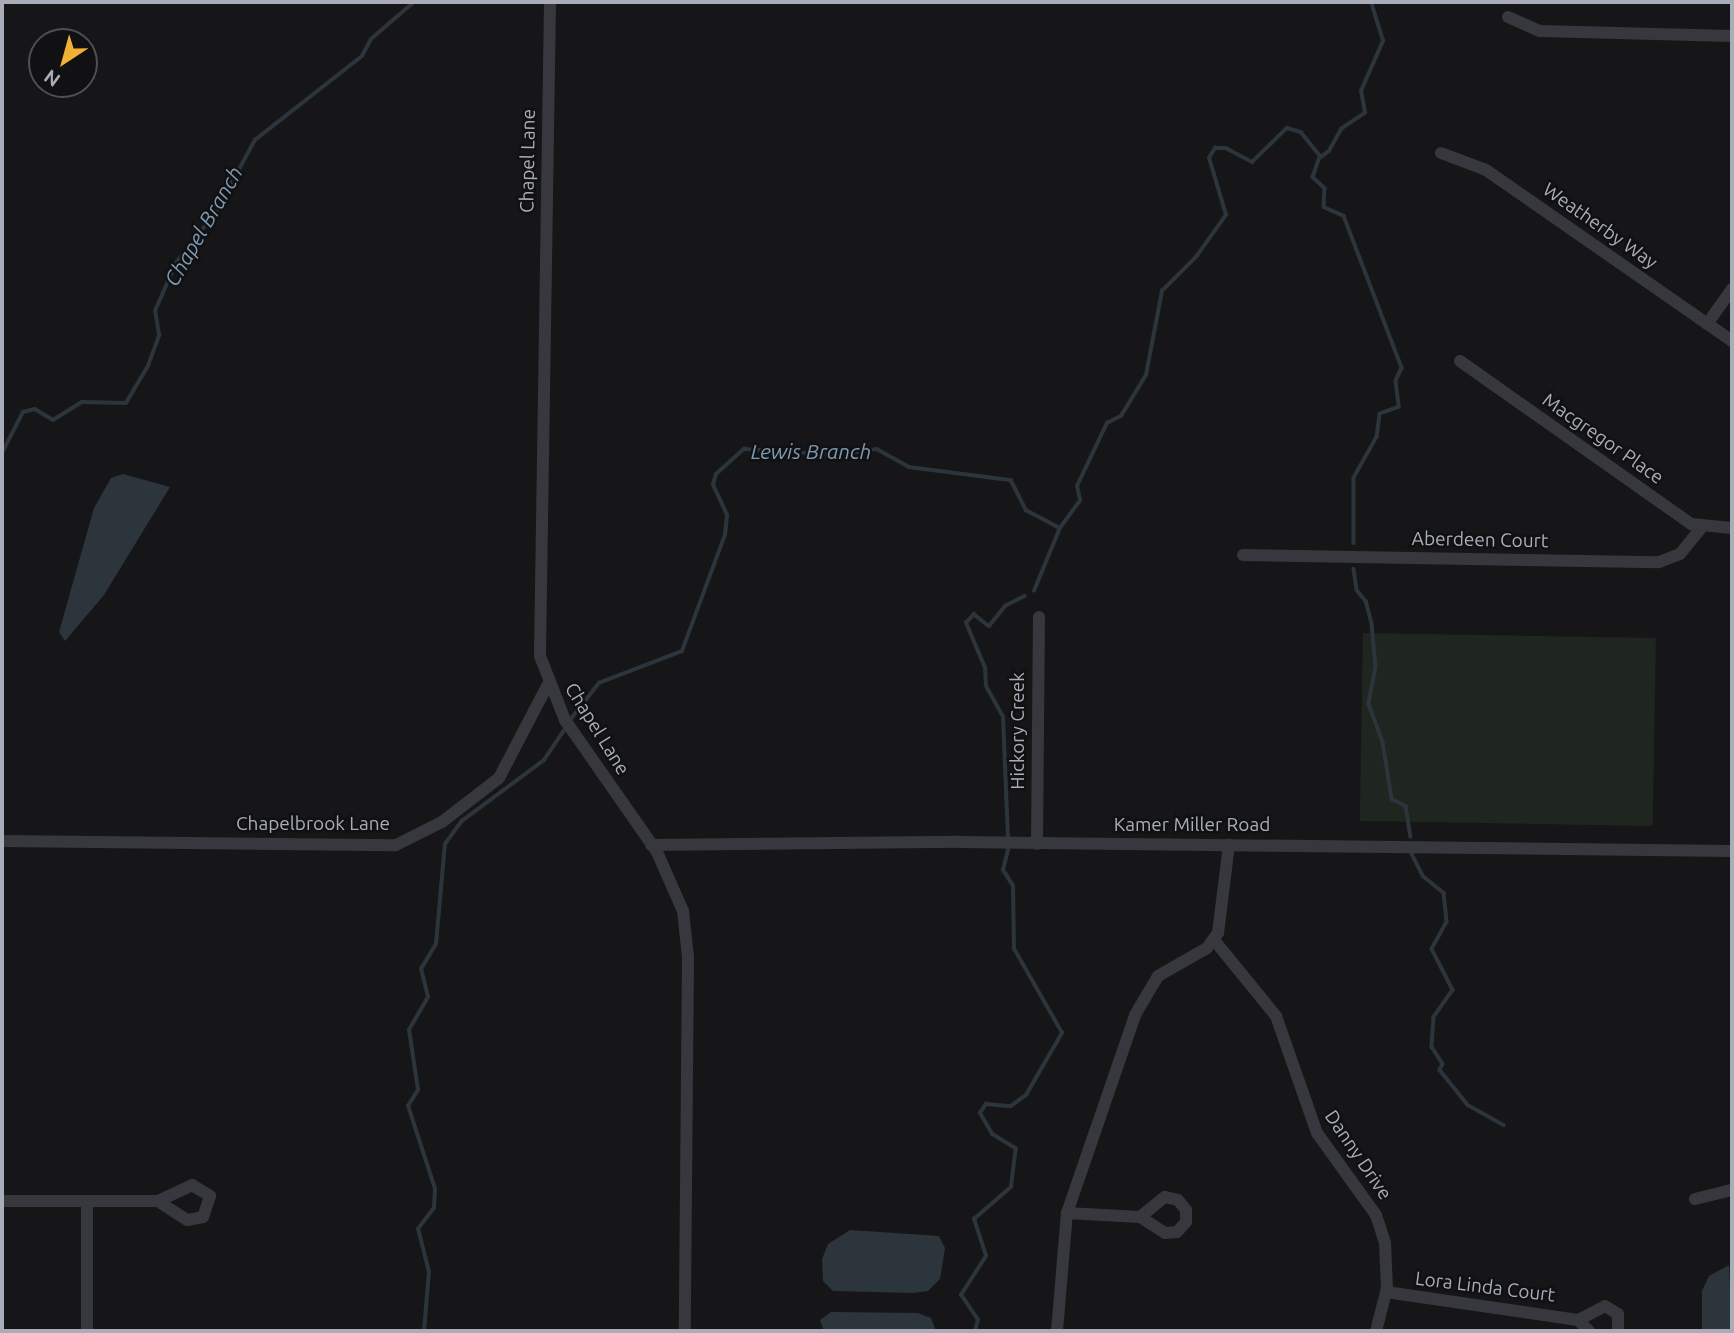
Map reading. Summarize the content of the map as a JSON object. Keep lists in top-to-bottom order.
{
  "streets": {
    "street": [
      "Chapel Lane",
      "Weatherby Way",
      "Macgregor Place",
      "Aberdeen Court",
      "Hickory Creek",
      "Chapelbrook Lane",
      "Kamer Miller Road",
      "Danny Drive",
      "Lora Linda Court"
    ]
  },
  "crossings": [
    ["Chapel Lane", "Chapelbrook Lane"],
    ["Chapel Lane", "Kamer Miller Road"],
    ["Macgregor Place", "Aberdeen Court"],
    ["Hickory Creek", "Kamer Miller Road"],
    ["Danny Drive", "Lora Linda Court"]
  ],
  "water": ["Chapel Branch", "Lewis Branch"],
  "north": "bottom left"
}
